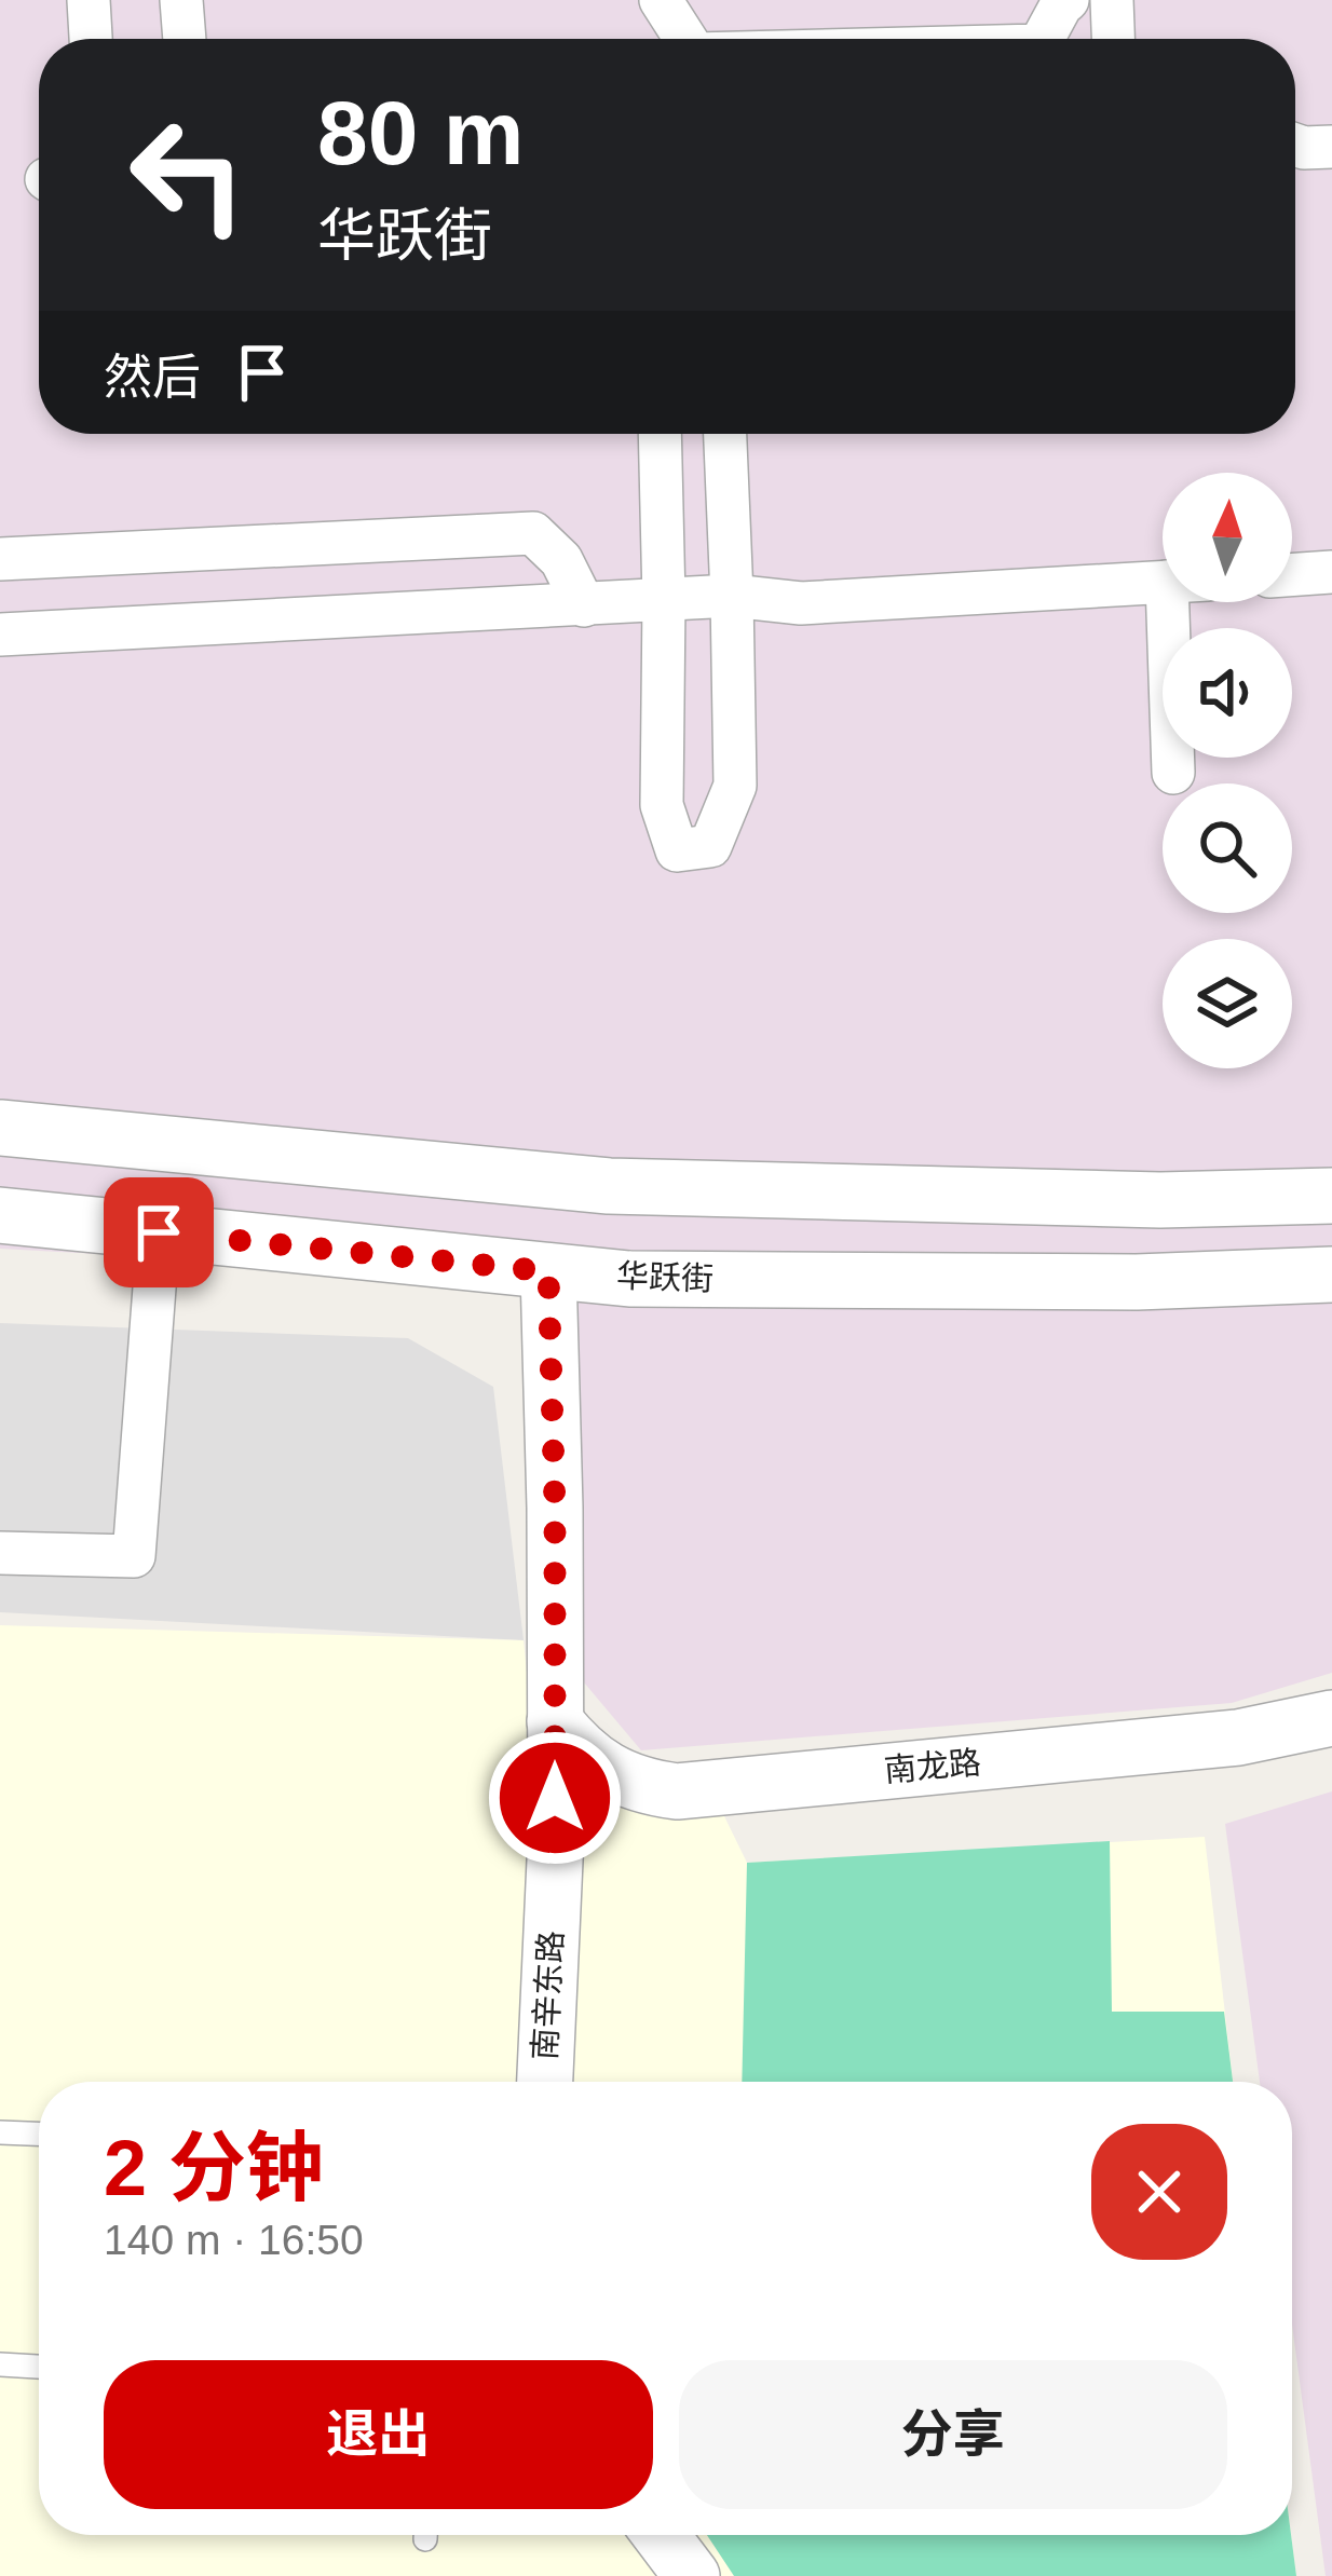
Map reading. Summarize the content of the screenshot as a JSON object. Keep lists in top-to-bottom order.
{
  "streets": {
    "street": ["华跃街", "南龙路", "南辛东路"]
  },
  "crossings": [
    ["华跃街", "南辛东路"],
    ["南龙路", "南辛东路"]
  ],
  "north": "top",
  "page": {
    "turn": ["80 m", "华跃街"],
    "then": "然后",
    "heading": ["2 分钟", "140 m · 16:50"],
    "buttons": ["退出", "分享"]
  }
}
